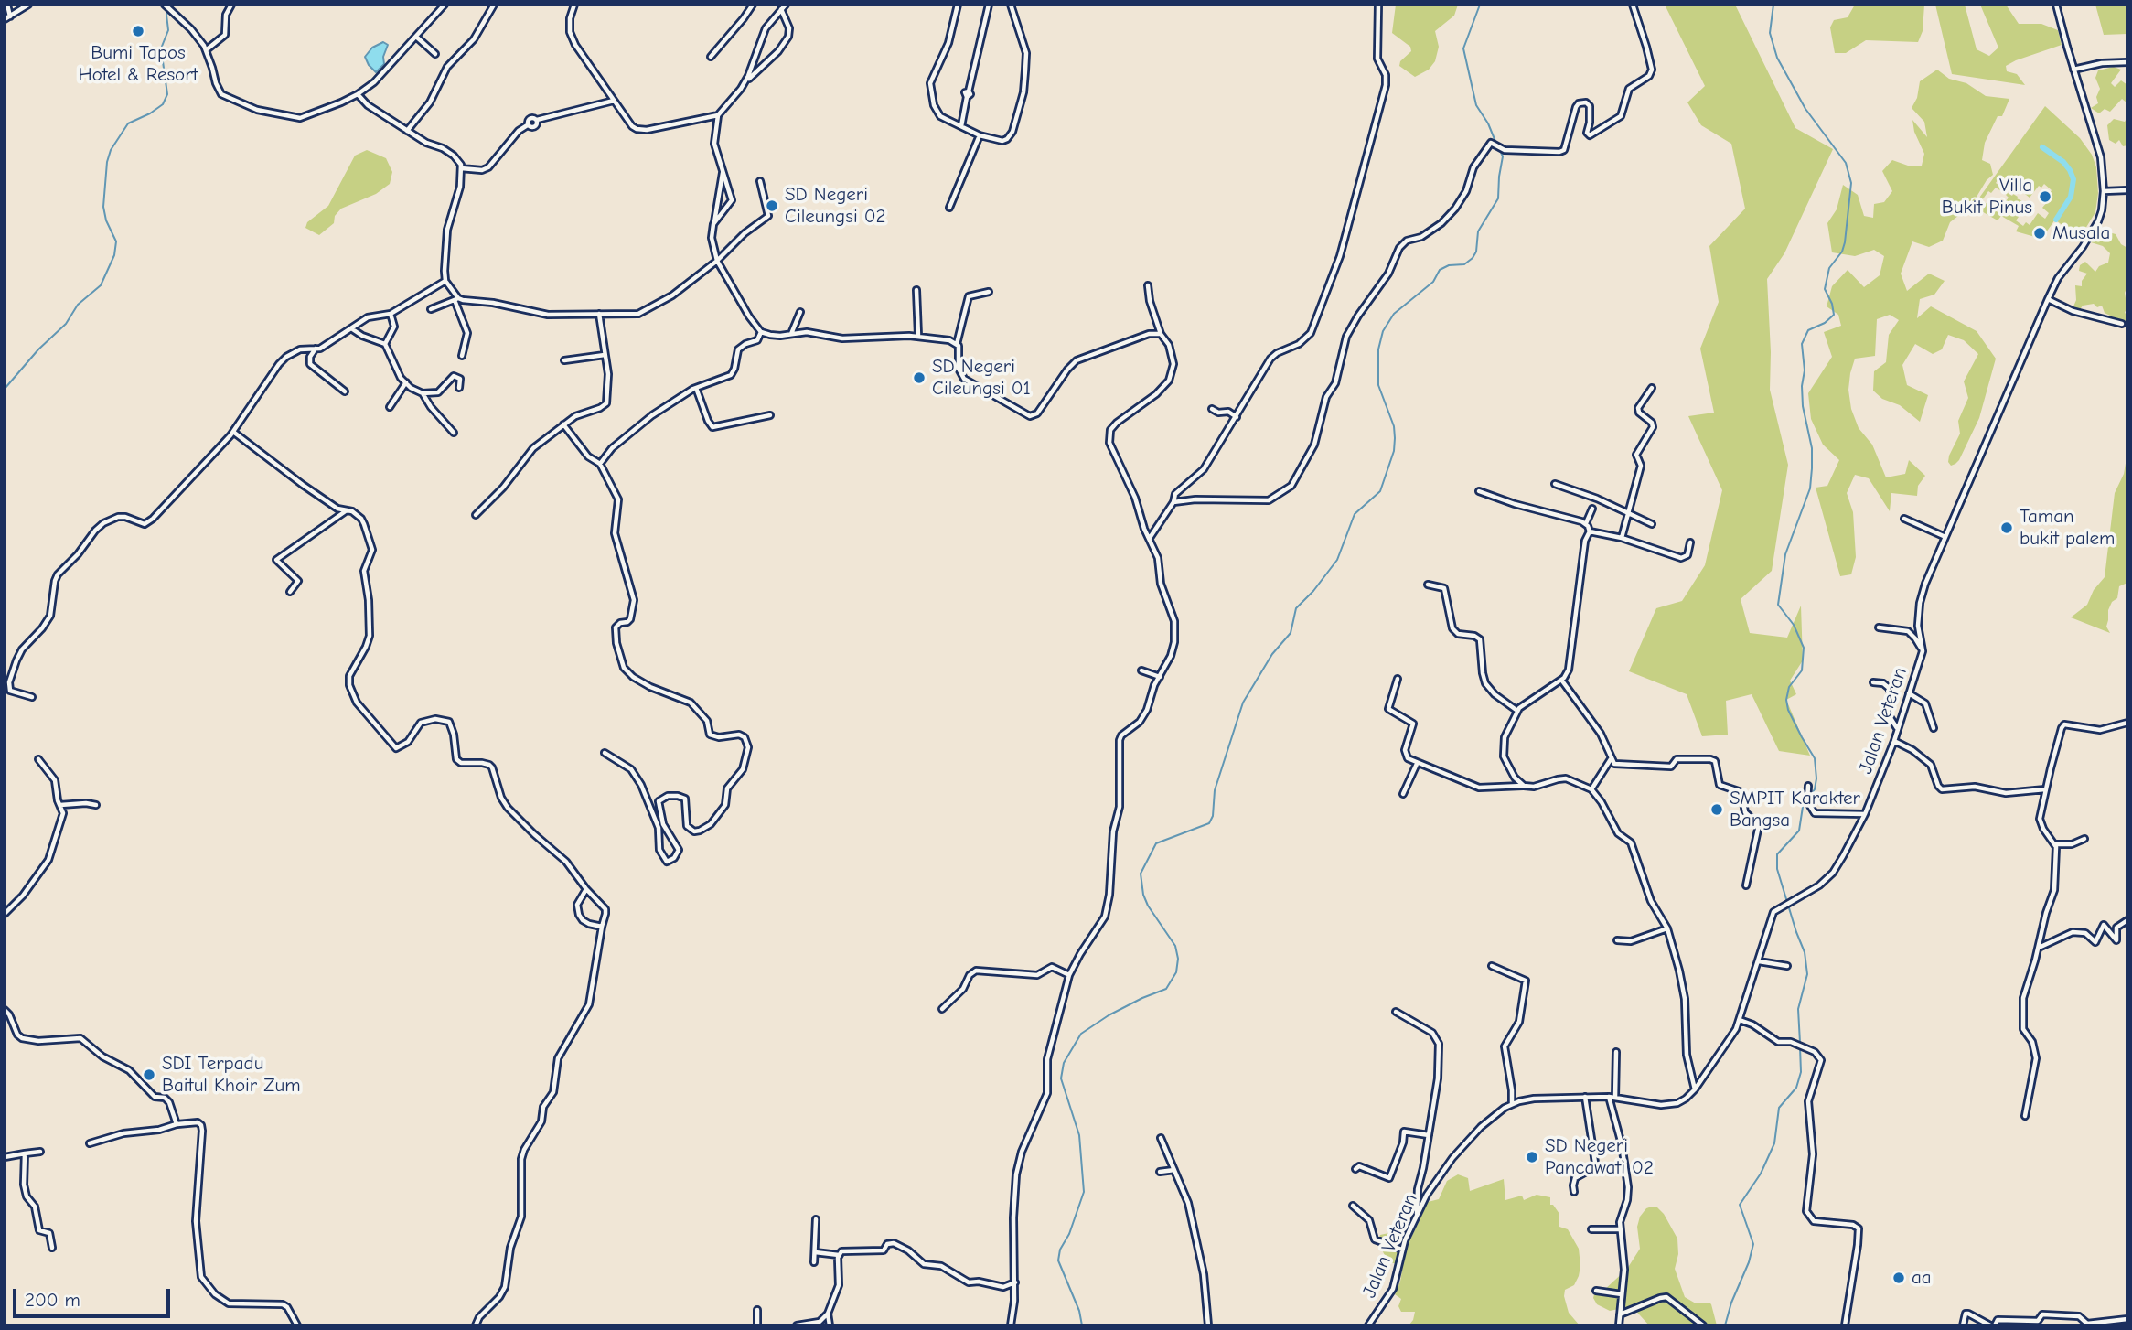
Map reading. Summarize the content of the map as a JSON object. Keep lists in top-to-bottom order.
{
  "streets": {
    "street": ["Jalan Veteran"]
  },
  "places": [
    "Bumi Tapos Hotel & Resort",
    "Villa Bukit Pinus",
    "SD Negeri Cileungsi 02",
    "Musala",
    "SD Negeri Cileungsi 01",
    "Taman bukit palem",
    "SMPIT Karakter Bangsa",
    "SDI Terpadu Baitul Khoir Zum",
    "SD Negeri Pancawati 02",
    "aa"
  ],
  "scale_bar": "200 m"
}
